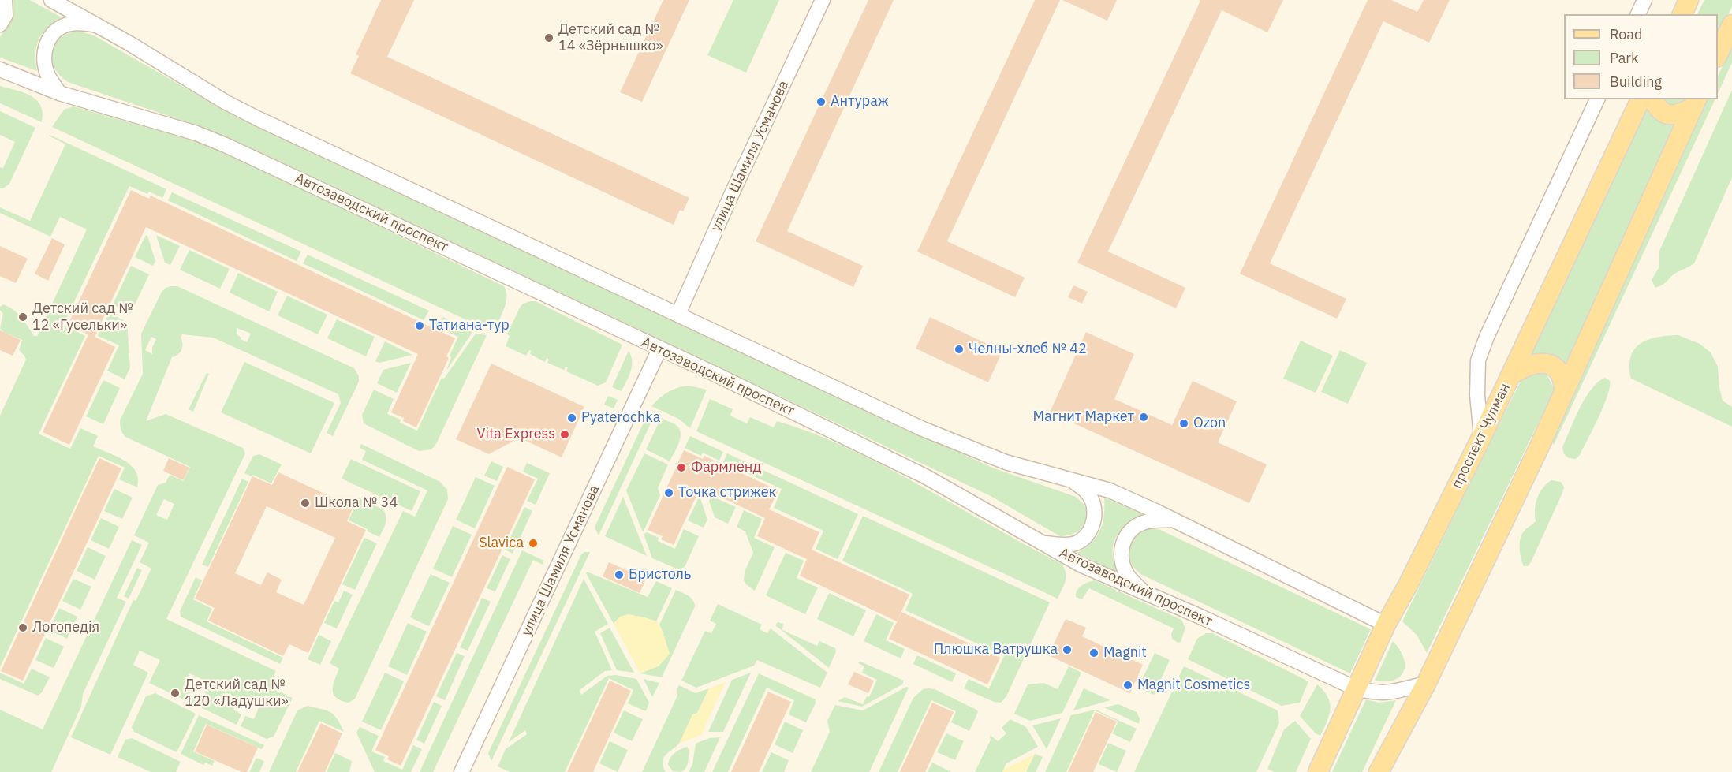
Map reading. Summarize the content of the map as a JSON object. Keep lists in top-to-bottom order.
{
  "streets": {
    "main road": ["проспект Чулман"],
    "street": ["улица Шамиля Усманова", "Автозаводский проспект"]
  },
  "crossings": [
    ["улица Шамиля Усманова", "Автозаводский проспект"],
    ["Автозаводский проспект", "проспект Чулман"]
  ],
  "places": [
    "Детский сад № 14 «Зёрнышко»",
    "Антураж",
    "Детский сад № 12 «Гусельки»",
    "Татиана-тур",
    "Челны-хлеб № 42",
    "Магнит Маркет",
    "Pyaterochka",
    "Ozon",
    "Vita Express",
    "Фармленд",
    "Точка стрижек",
    "Школа № 34",
    "Slavica",
    "Бристоль",
    "Логопедiя",
    "Плюшка Ватрушка",
    "Magnit",
    "Magnit Cosmetics",
    "Детский сад № 120 «Ладушки»"
  ],
  "legend": ["Road", "Park", "Building"]
}
